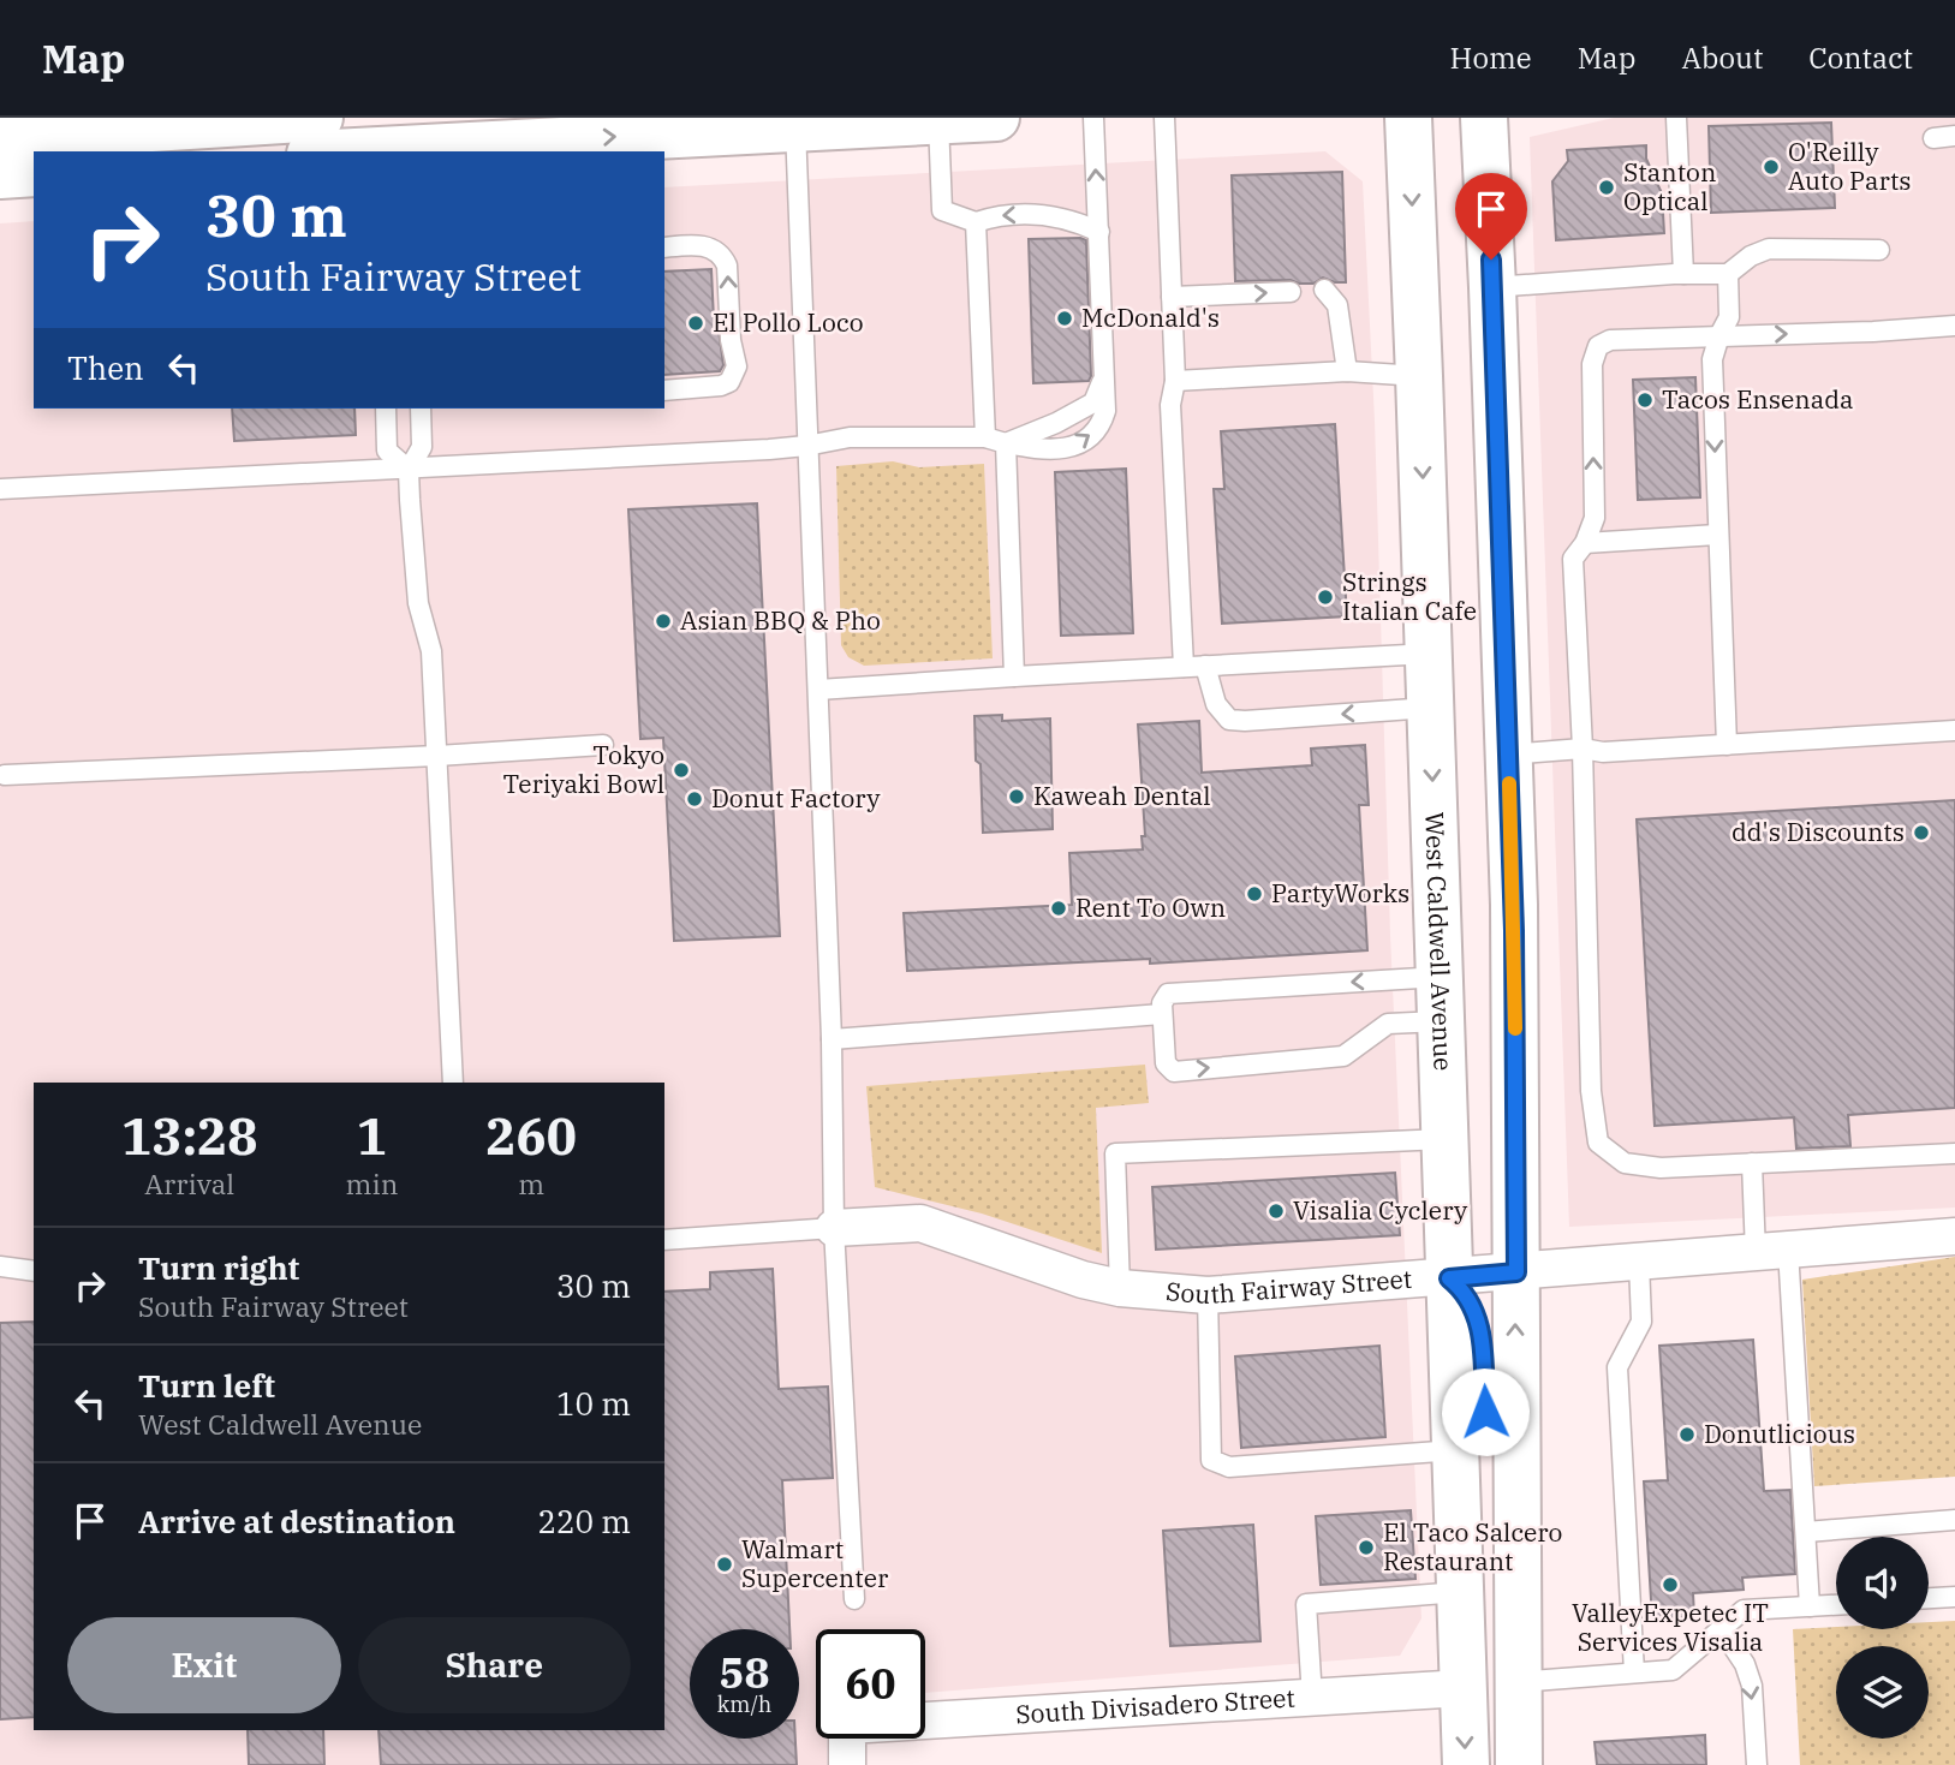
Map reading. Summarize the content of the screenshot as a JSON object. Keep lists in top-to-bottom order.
{
  "streets": {
    "main road": ["West Caldwell Avenue"],
    "street": ["South Fairway Street", "South Divisadero Street"]
  },
  "crossings": [
    ["West Caldwell Avenue", "South Fairway Street"],
    ["West Caldwell Avenue", "South Divisadero Street"]
  ],
  "places": [
    "O'Reilly Auto Parts",
    "Stanton Optical",
    "McDonald's",
    "El Pollo Loco",
    "Tacos Ensenada",
    "Strings Italian Cafe",
    "Asian BBQ & Pho",
    "Tokyo Teriyaki Bowl",
    "Kaweah Dental",
    "Donut Factory",
    "dd's Discounts",
    "PartyWorks",
    "Rent To Own",
    "Visalia Cyclery",
    "Donutlicious",
    "El Taco Salcero Restaurant",
    "Walmart Supercenter",
    "ValleyExpetec IT Services Visalia"
  ],
  "page": {
    "header": "Map",
    "nav": [
      "Home",
      "Map",
      "About",
      "Contact"
    ],
    "turn": ["30 m", "South Fairway Street"],
    "then": "Then",
    "eta": [
      "13:28",
      "Arrival",
      "1",
      "min",
      "260",
      "m"
    ],
    "list": [
      {
        "name": "Turn right",
        "note": "South Fairway Street",
        "value": "30 m"
      },
      {
        "name": "Turn left",
        "note": "West Caldwell Avenue",
        "value": "10 m"
      },
      {
        "name": "Arrive at destination",
        "value": "220 m"
      }
    ],
    "buttons": ["Exit", "Share"],
    "speed": "58 km/h",
    "limit": "60"
  }
}
